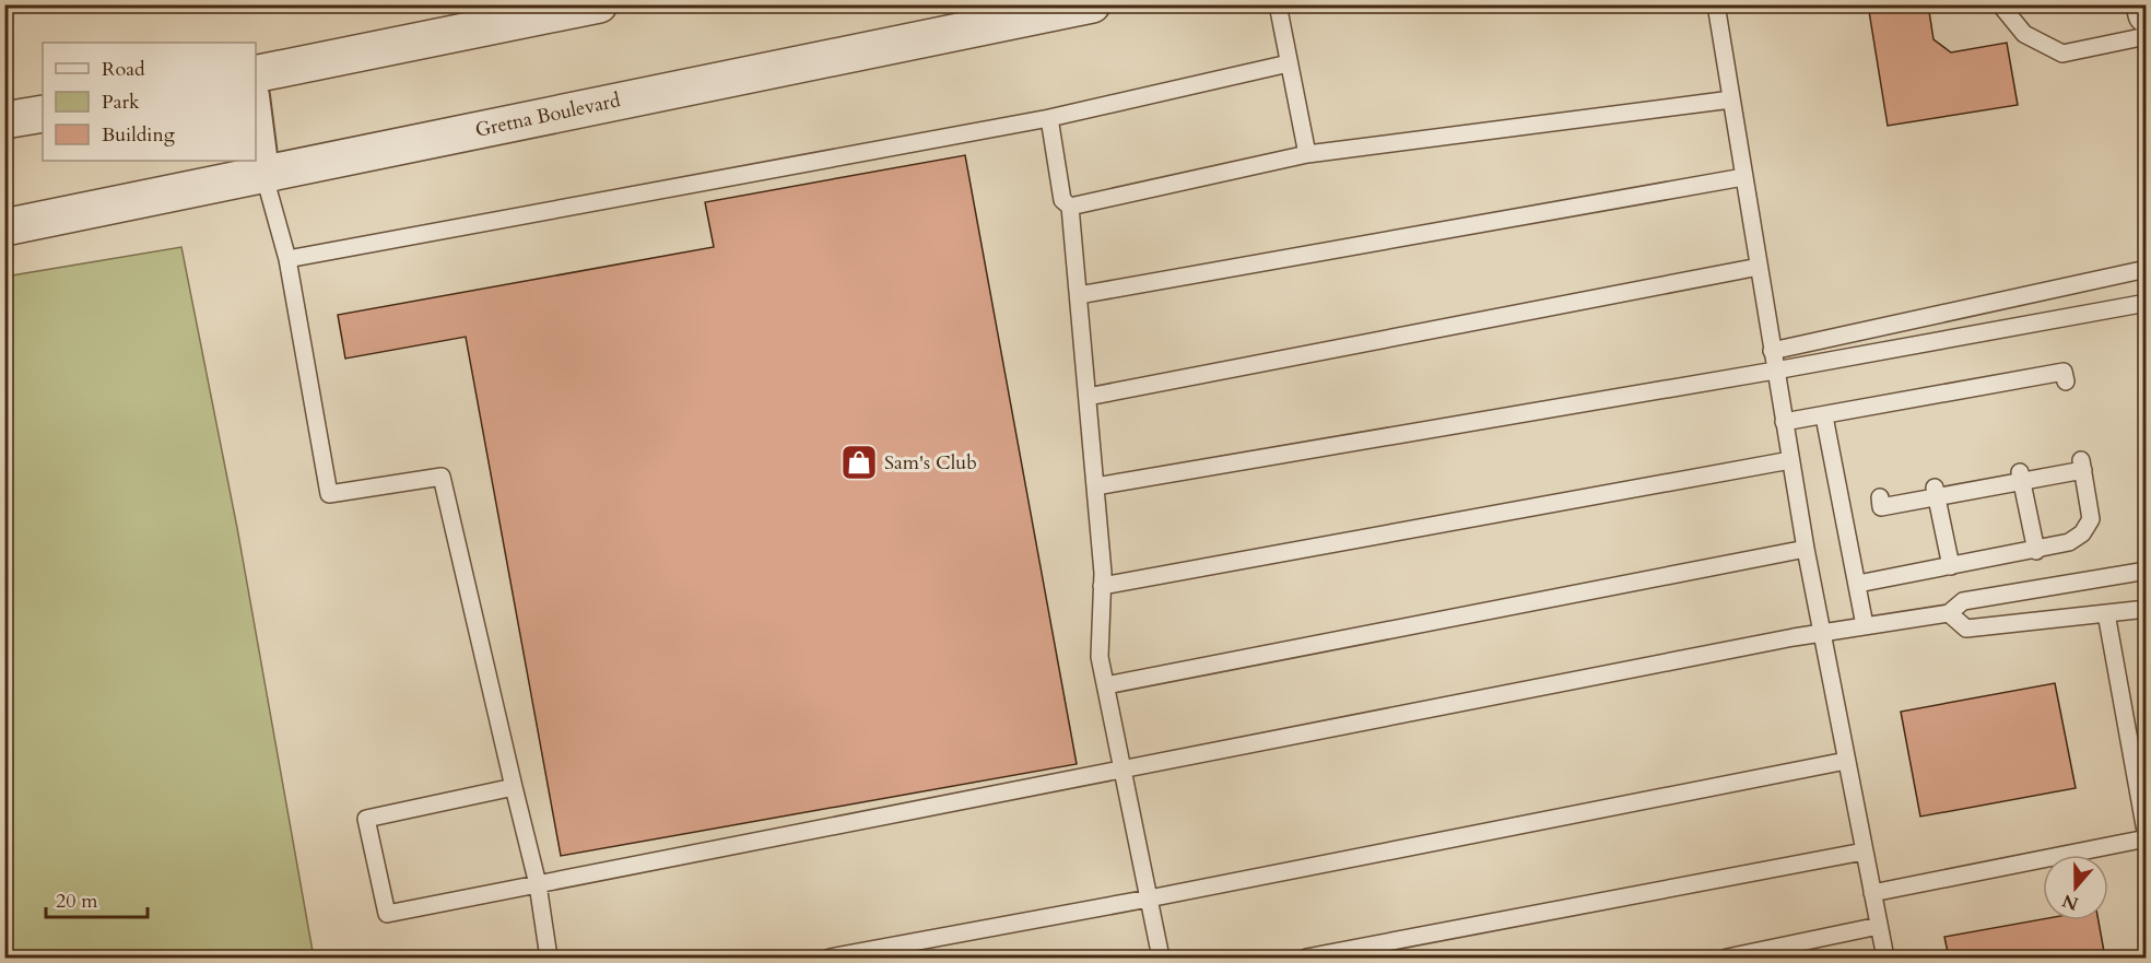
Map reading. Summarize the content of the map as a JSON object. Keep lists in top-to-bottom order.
{
  "streets": {
    "street": ["Gretna Boulevard"]
  },
  "places": {
    "shop": ["Sam's Club"]
  },
  "legend": ["Road", "Park", "Building"],
  "scale_bar": "20 m",
  "north": "bottom"
}
